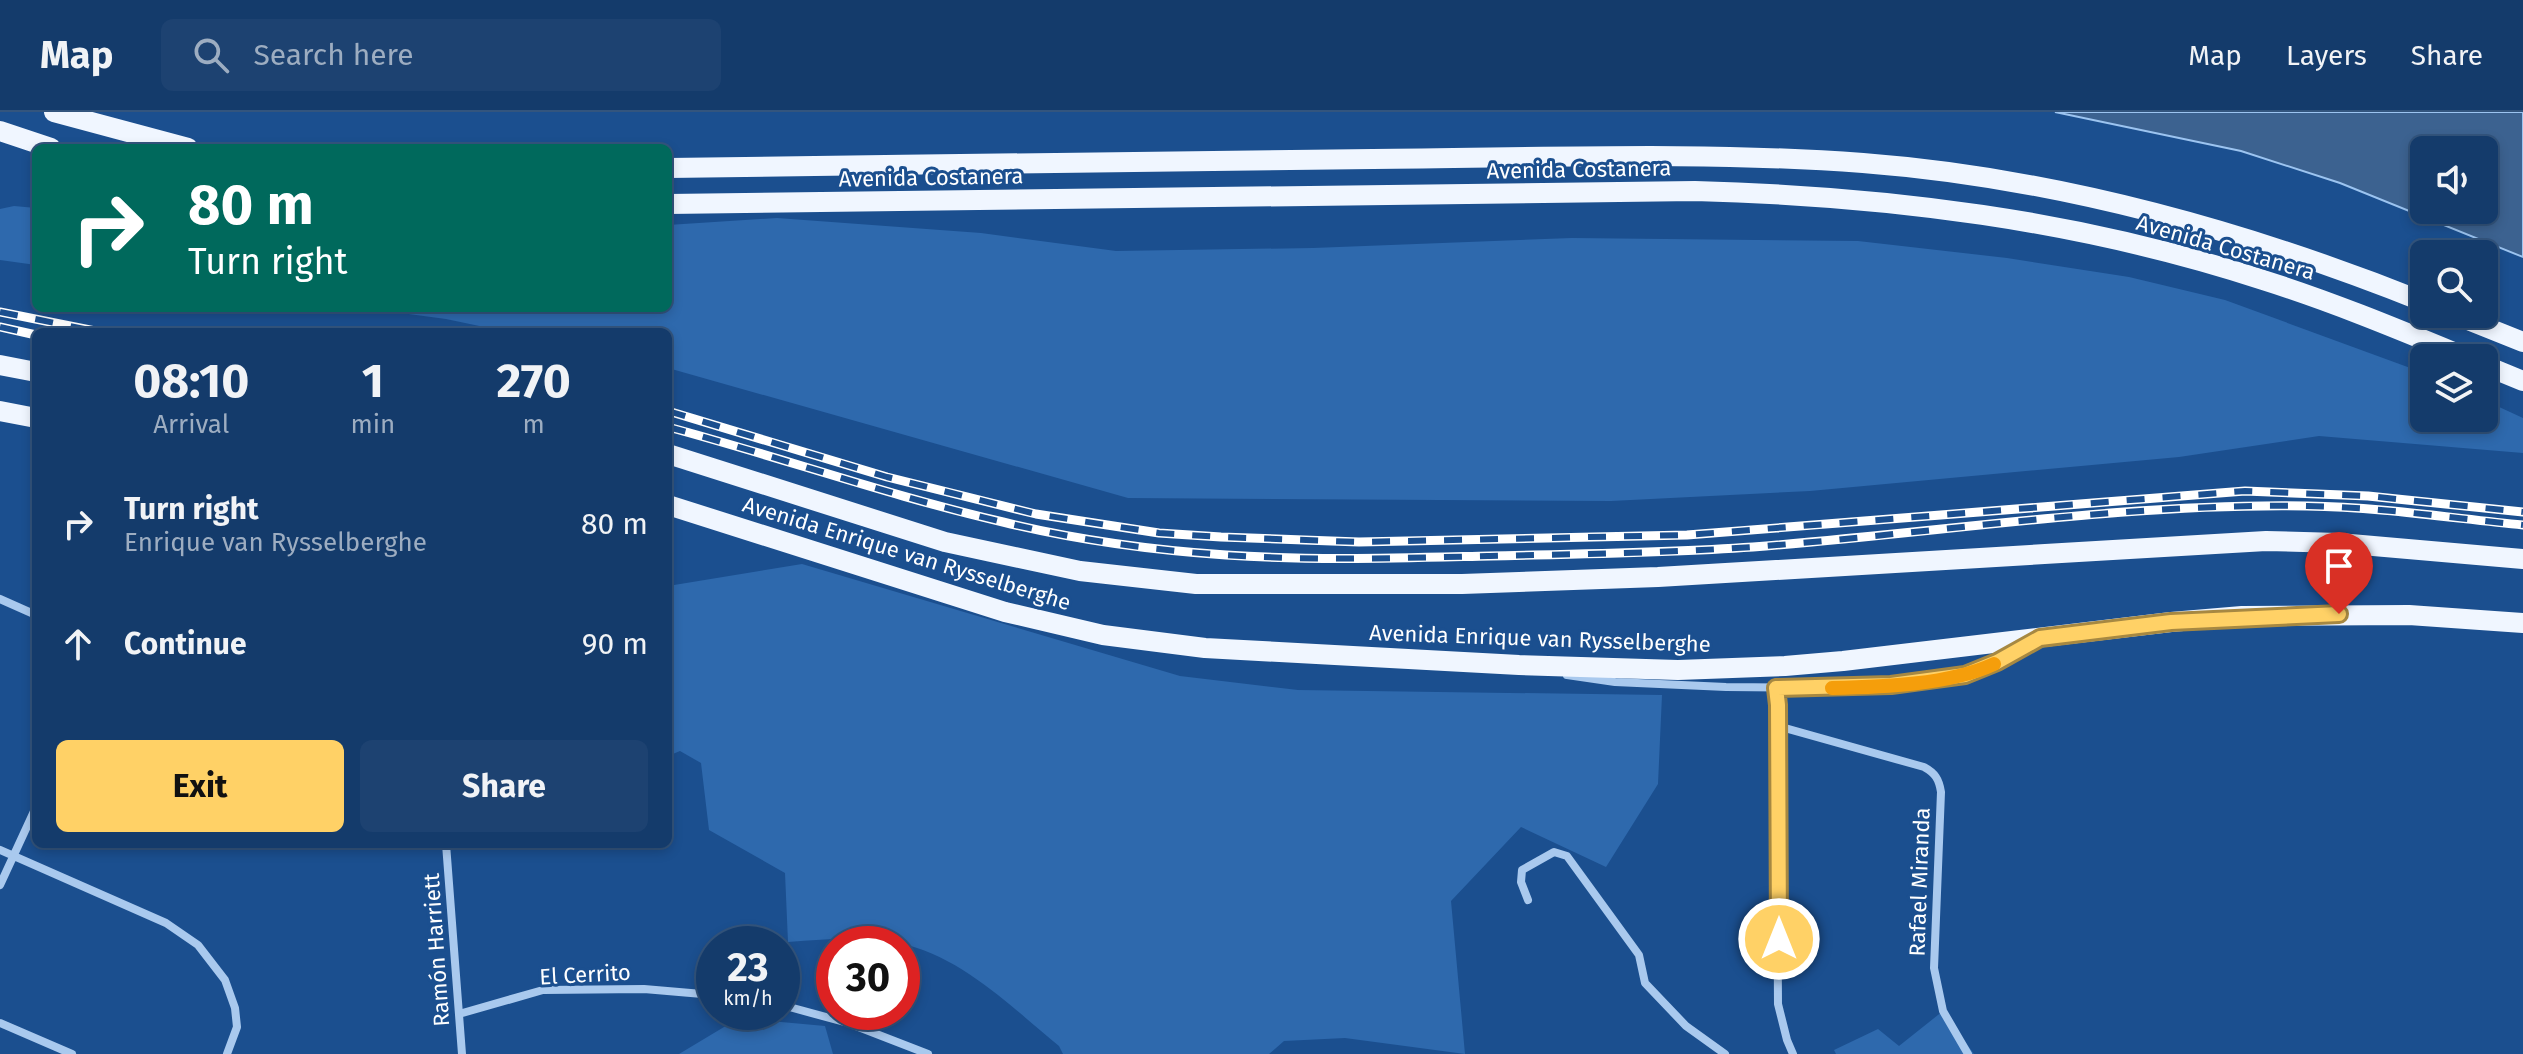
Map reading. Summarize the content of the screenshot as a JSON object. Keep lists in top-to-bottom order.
{
  "streets": {
    "main road": ["Avenida Costanera", "Avenida Enrique van Rysselberghe"],
    "street": ["Rafael Miranda", "Ramón Harriett", "El Cerrito"]
  },
  "crossings": [
    ["Ramón Harriett", "El Cerrito"]
  ],
  "page": {
    "header": "Map",
    "search": "Search here",
    "nav": ["Map", "Layers", "Share"],
    "turn": ["80 m", "Turn right"],
    "eta": [
      "08:10",
      "Arrival",
      "1",
      "min",
      "270",
      "m"
    ],
    "list": [
      {
        "name": "Turn right",
        "note": "Enrique van Rysselberghe",
        "value": "80 m"
      },
      {
        "name": "Continue",
        "value": "90 m"
      }
    ],
    "buttons": ["Exit", "Share"],
    "speed": "23 km/h",
    "limit": "30"
  }
}
